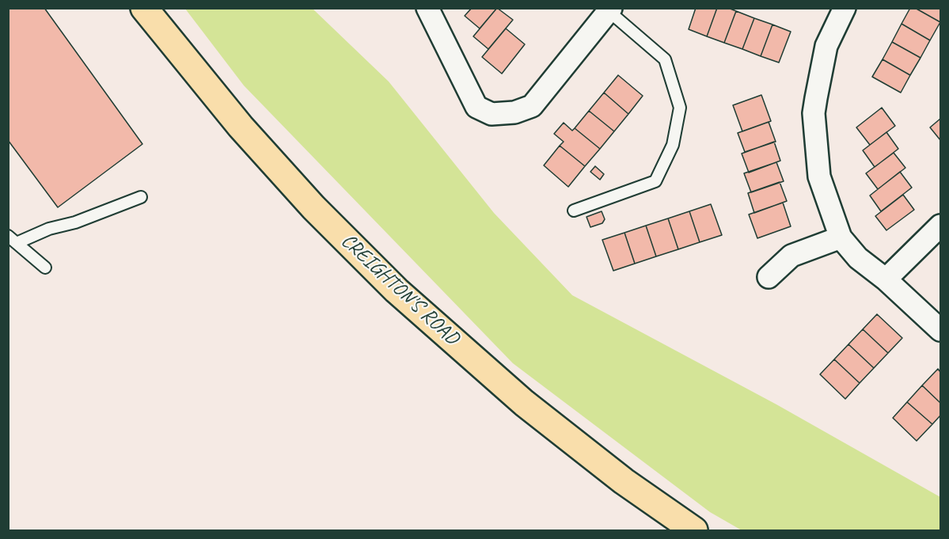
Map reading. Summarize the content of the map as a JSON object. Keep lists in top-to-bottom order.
{
  "streets": {
    "highway": ["CREIGHTON'S ROAD"]
  }
}
